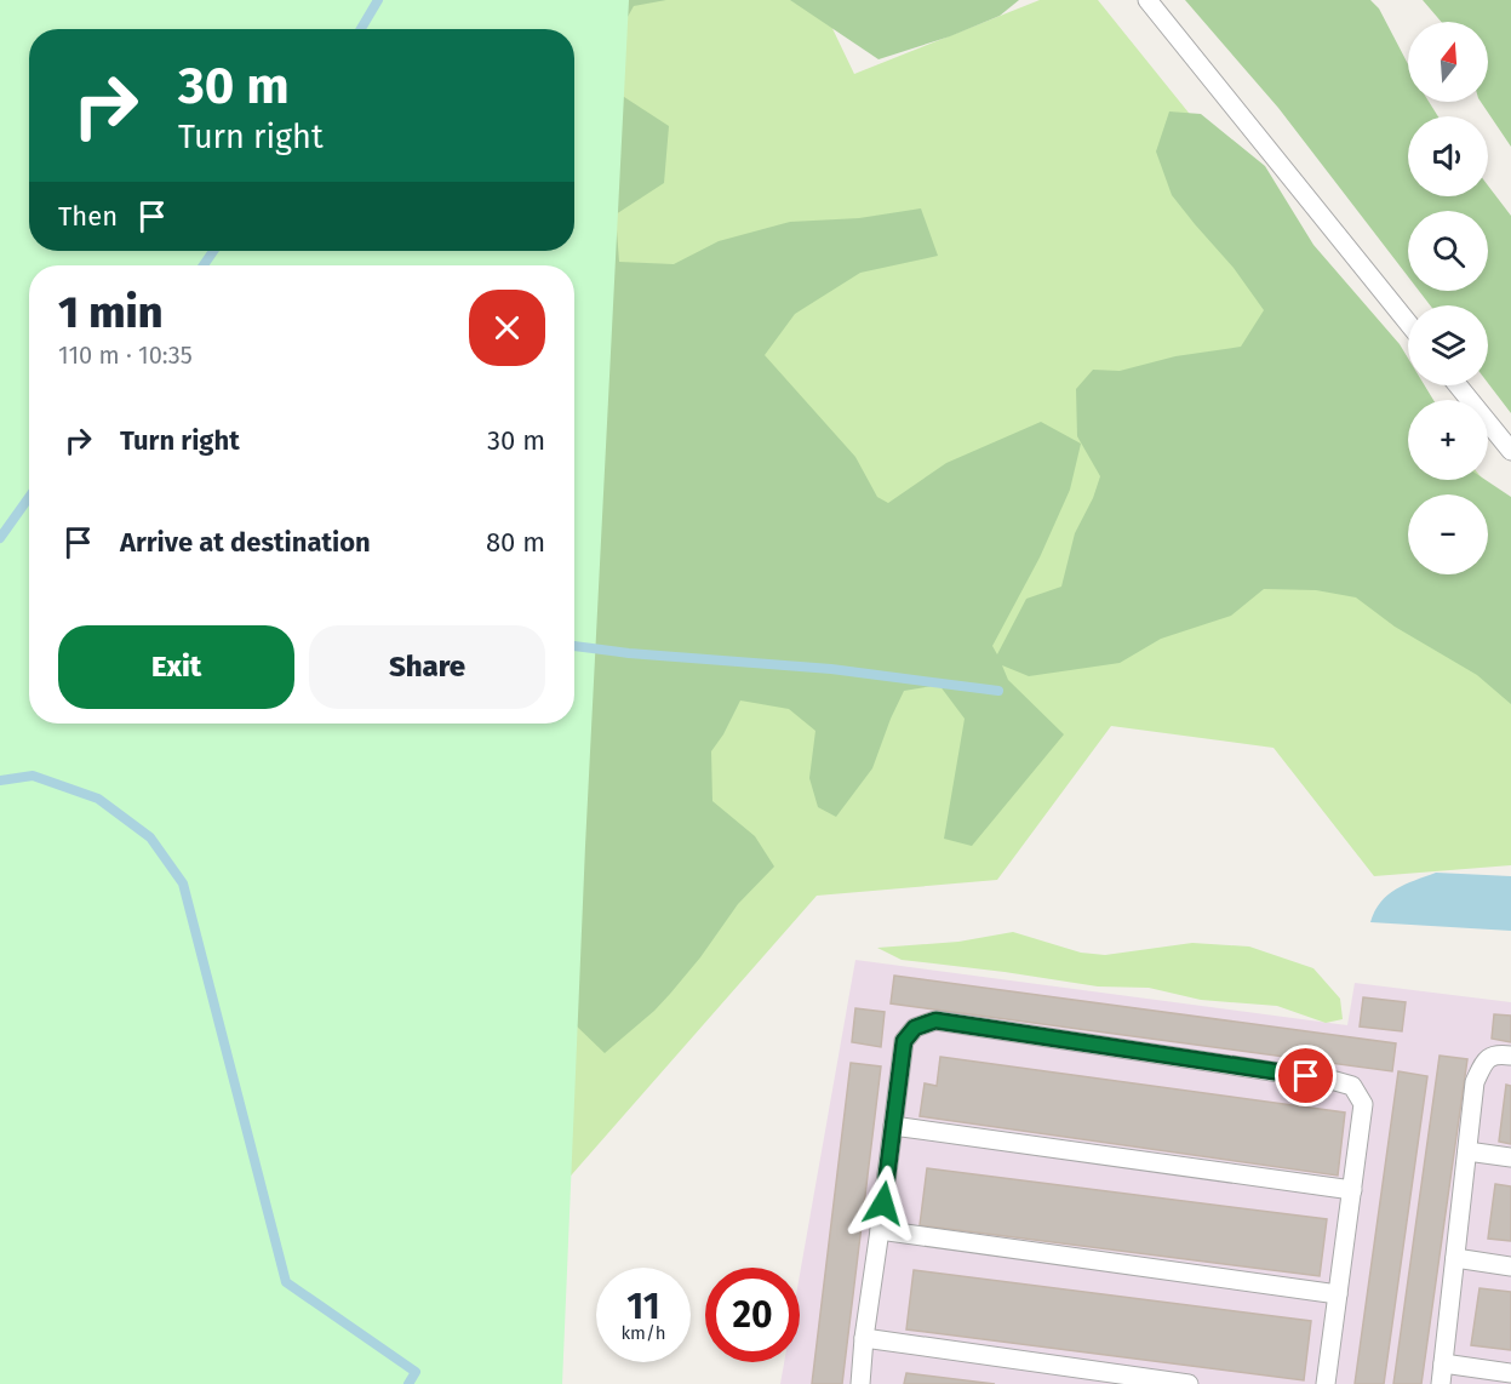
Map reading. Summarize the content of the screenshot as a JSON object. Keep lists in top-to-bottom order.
{
  "north": "top",
  "page": {
    "map_buttons": ["+", "−"],
    "turn": ["30 m", "Turn right"],
    "then": "Then",
    "heading": ["1 min", "110 m · 10:35"],
    "list": [
      {
        "name": "Turn right",
        "value": "30 m"
      },
      {
        "name": "Arrive at destination",
        "value": "80 m"
      }
    ],
    "buttons": ["Exit", "Share"],
    "speed": "11 km/h",
    "limit": "20"
  }
}
